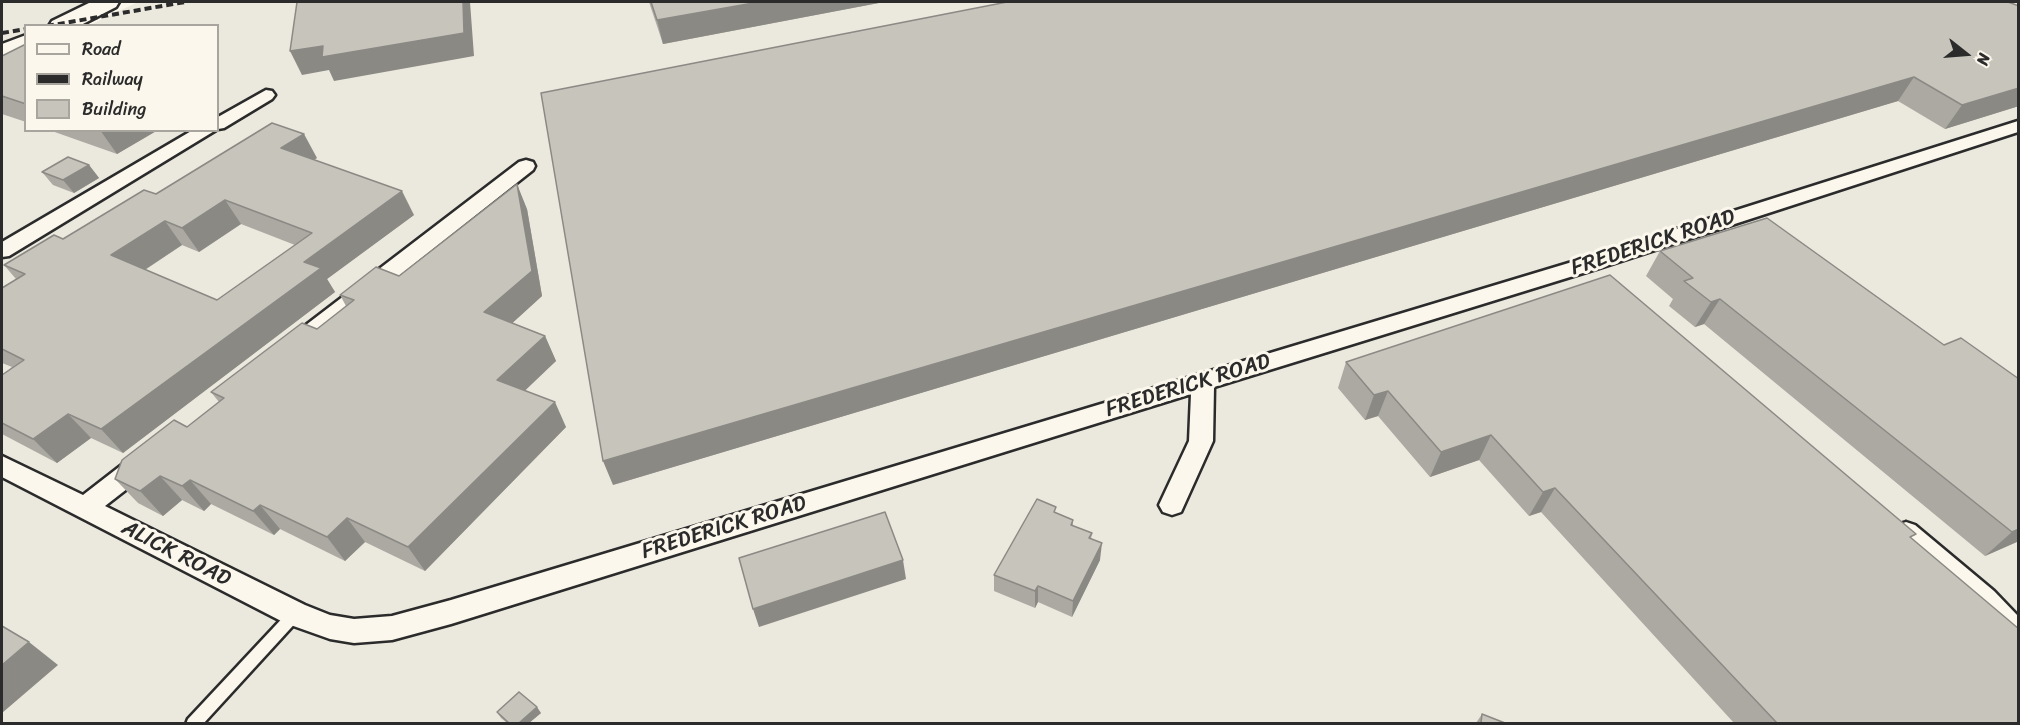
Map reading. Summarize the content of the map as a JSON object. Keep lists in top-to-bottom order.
{
  "streets": {
    "street": ["FREDERICK ROAD", "ALICK ROAD"]
  },
  "crossings": [
    ["FREDERICK ROAD", "ALICK ROAD"]
  ],
  "legend": ["Road", "Railway", "Building"],
  "north": "right"
}
